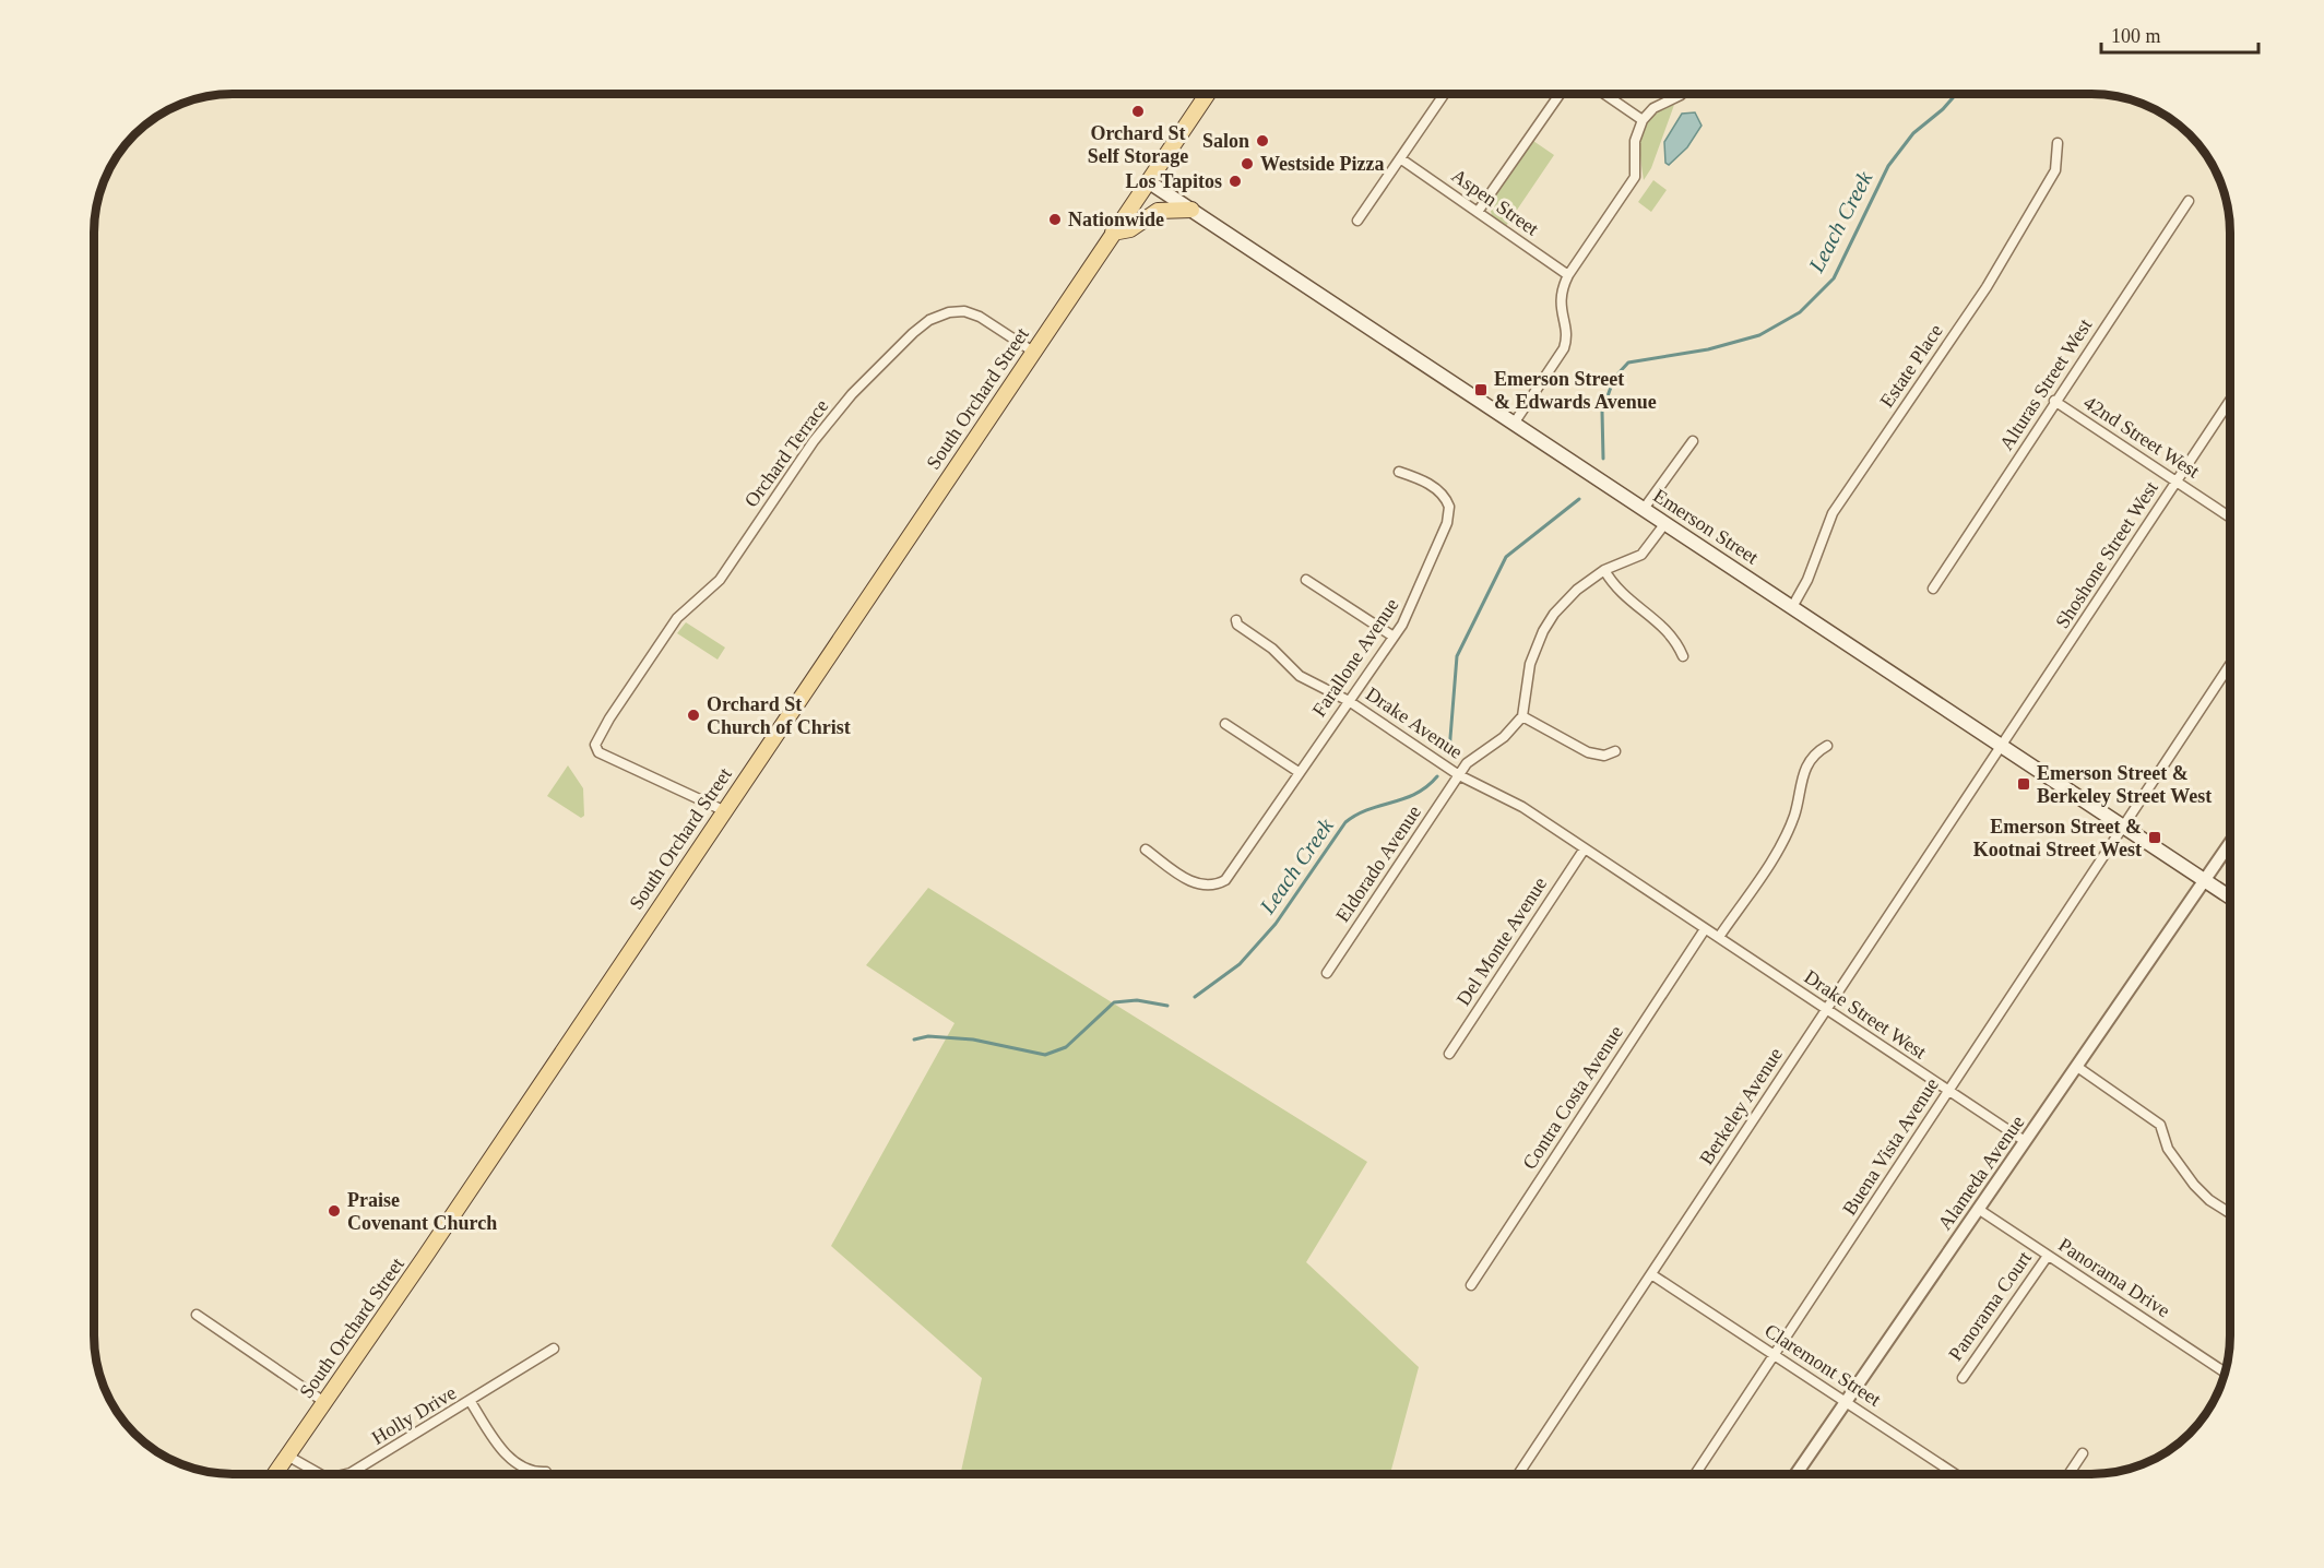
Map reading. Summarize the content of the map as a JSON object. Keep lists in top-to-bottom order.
{
  "streets": {
    "main road": ["South Orchard Street", "Emerson Street"],
    "street": [
      "Aspen Street",
      "Estate Place",
      "Alturas Street West",
      "42nd Street West",
      "Orchard Terrace",
      "Shoshone Street West",
      "Farallone Avenue",
      "Drake Avenue",
      "Eldorado Avenue",
      "Del Monte Avenue",
      "Drake Street West",
      "Contra Costa Avenue",
      "Berkeley Avenue",
      "Buena Vista Avenue",
      "Alameda Avenue",
      "Panorama Drive",
      "Panorama Court",
      "Claremont Street",
      "Holly Drive"
    ]
  },
  "crossings": [
    ["Estate Place", "Emerson Street"],
    ["Alturas Street West", "42nd Street West"],
    ["South Orchard Street", "Orchard Terrace"],
    ["South Orchard Street", "Emerson Street"],
    ["South Orchard Street", "Holly Drive"],
    ["42nd Street West", "Shoshone Street West"],
    ["Emerson Street", "Shoshone Street West"],
    ["Emerson Street", "Berkeley Avenue"],
    ["Emerson Street", "Buena Vista Avenue"],
    ["Emerson Street", "Alameda Avenue"],
    ["Shoshone Street West", "Berkeley Avenue"],
    ["Farallone Avenue", "Drake Avenue"],
    ["Drake Avenue", "Eldorado Avenue"],
    ["Drake Street West", "Contra Costa Avenue"],
    ["Drake Street West", "Berkeley Avenue"],
    ["Drake Street West", "Buena Vista Avenue"],
    ["Drake Street West", "Alameda Avenue"],
    ["Berkeley Avenue", "Claremont Street"],
    ["Buena Vista Avenue", "Claremont Street"],
    ["Alameda Avenue", "Panorama Drive"],
    ["Alameda Avenue", "Claremont Street"],
    ["Panorama Drive", "Panorama Court"]
  ],
  "water": ["Leach Creek"],
  "places": {
    "other": [
      "Orchard St Self Storage",
      "Salon",
      "Westside Pizza",
      "Los Tapitos",
      "Nationwide",
      "Orchard St Church of Christ",
      "Praise Covenant Church"
    ],
    "transit": ["Emerson Street & Edwards Avenue", "Emerson Street & Berkeley Street West", "Emerson Street & Kootnai Street West"]
  },
  "scale_bar": "100 m"
}
